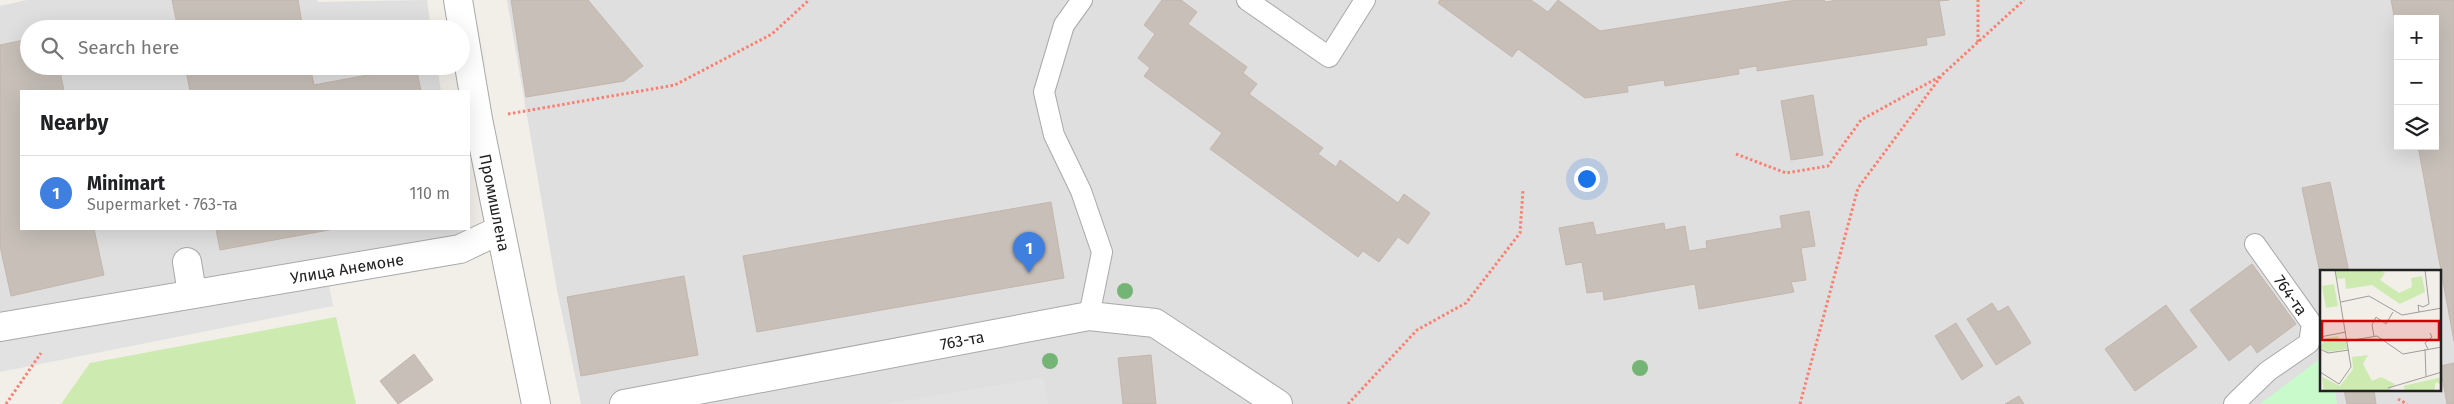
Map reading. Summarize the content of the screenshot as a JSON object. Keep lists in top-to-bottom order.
{
  "streets": {
    "street": ["Промишлена", "Улица Анемоне", "763-та"],
    "lane": ["764-та"]
  },
  "crossings": [
    ["Промишлена", "Улица Анемоне"]
  ],
  "page": {
    "map_buttons": ["+", "−"],
    "search": "Search here",
    "heading": "Nearby",
    "list": [
      {
        "mark": "1",
        "name": "Minimart",
        "note": "Supermarket · 763-та",
        "value": "110 m"
      }
    ],
    "pins": "1"
  }
}
